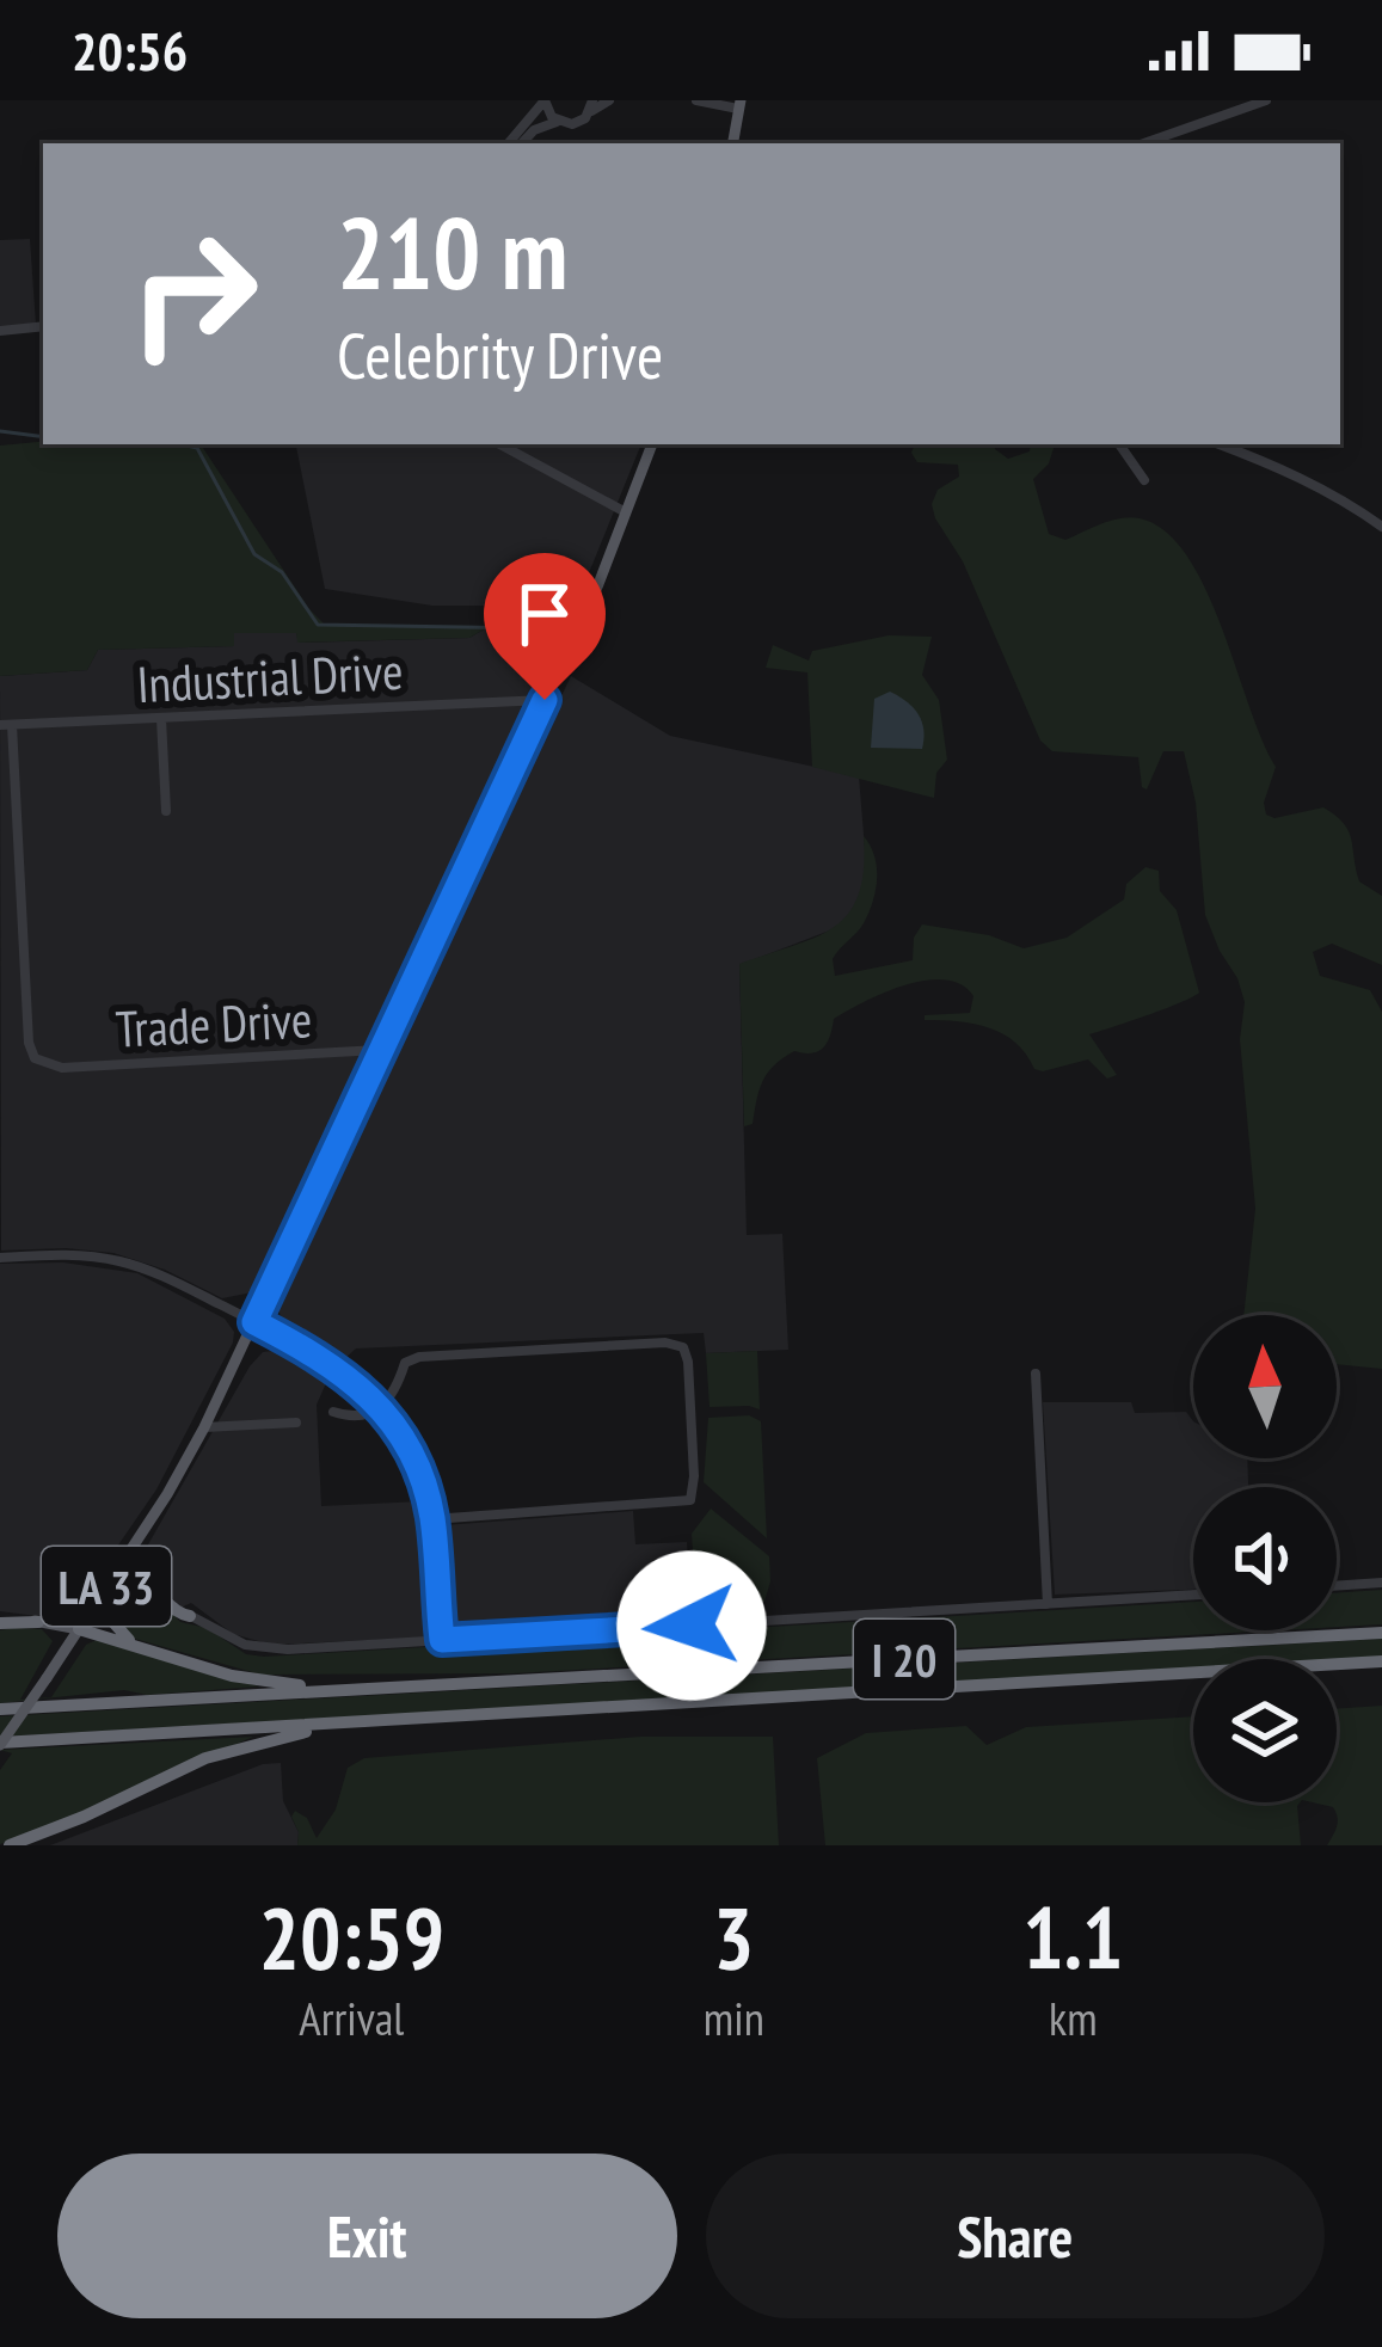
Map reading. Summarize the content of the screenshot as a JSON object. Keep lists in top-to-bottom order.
{
  "streets": {
    "highway": ["I 20"],
    "main road": ["LA 33"],
    "street": ["Industrial Drive", "Trade Drive"]
  },
  "crossings": [
    ["Industrial Drive", "Trade Drive"],
    ["Industrial Drive", "LA 33"],
    ["Trade Drive", "LA 33"],
    ["LA 33", "I 20"]
  ],
  "north": "top",
  "page": {
    "status": "20:56",
    "turn": ["210 m", "Celebrity Drive"],
    "eta": [
      "20:59",
      "Arrival",
      "3",
      "min",
      "1.1",
      "km"
    ],
    "buttons": ["Exit", "Share"]
  }
}
